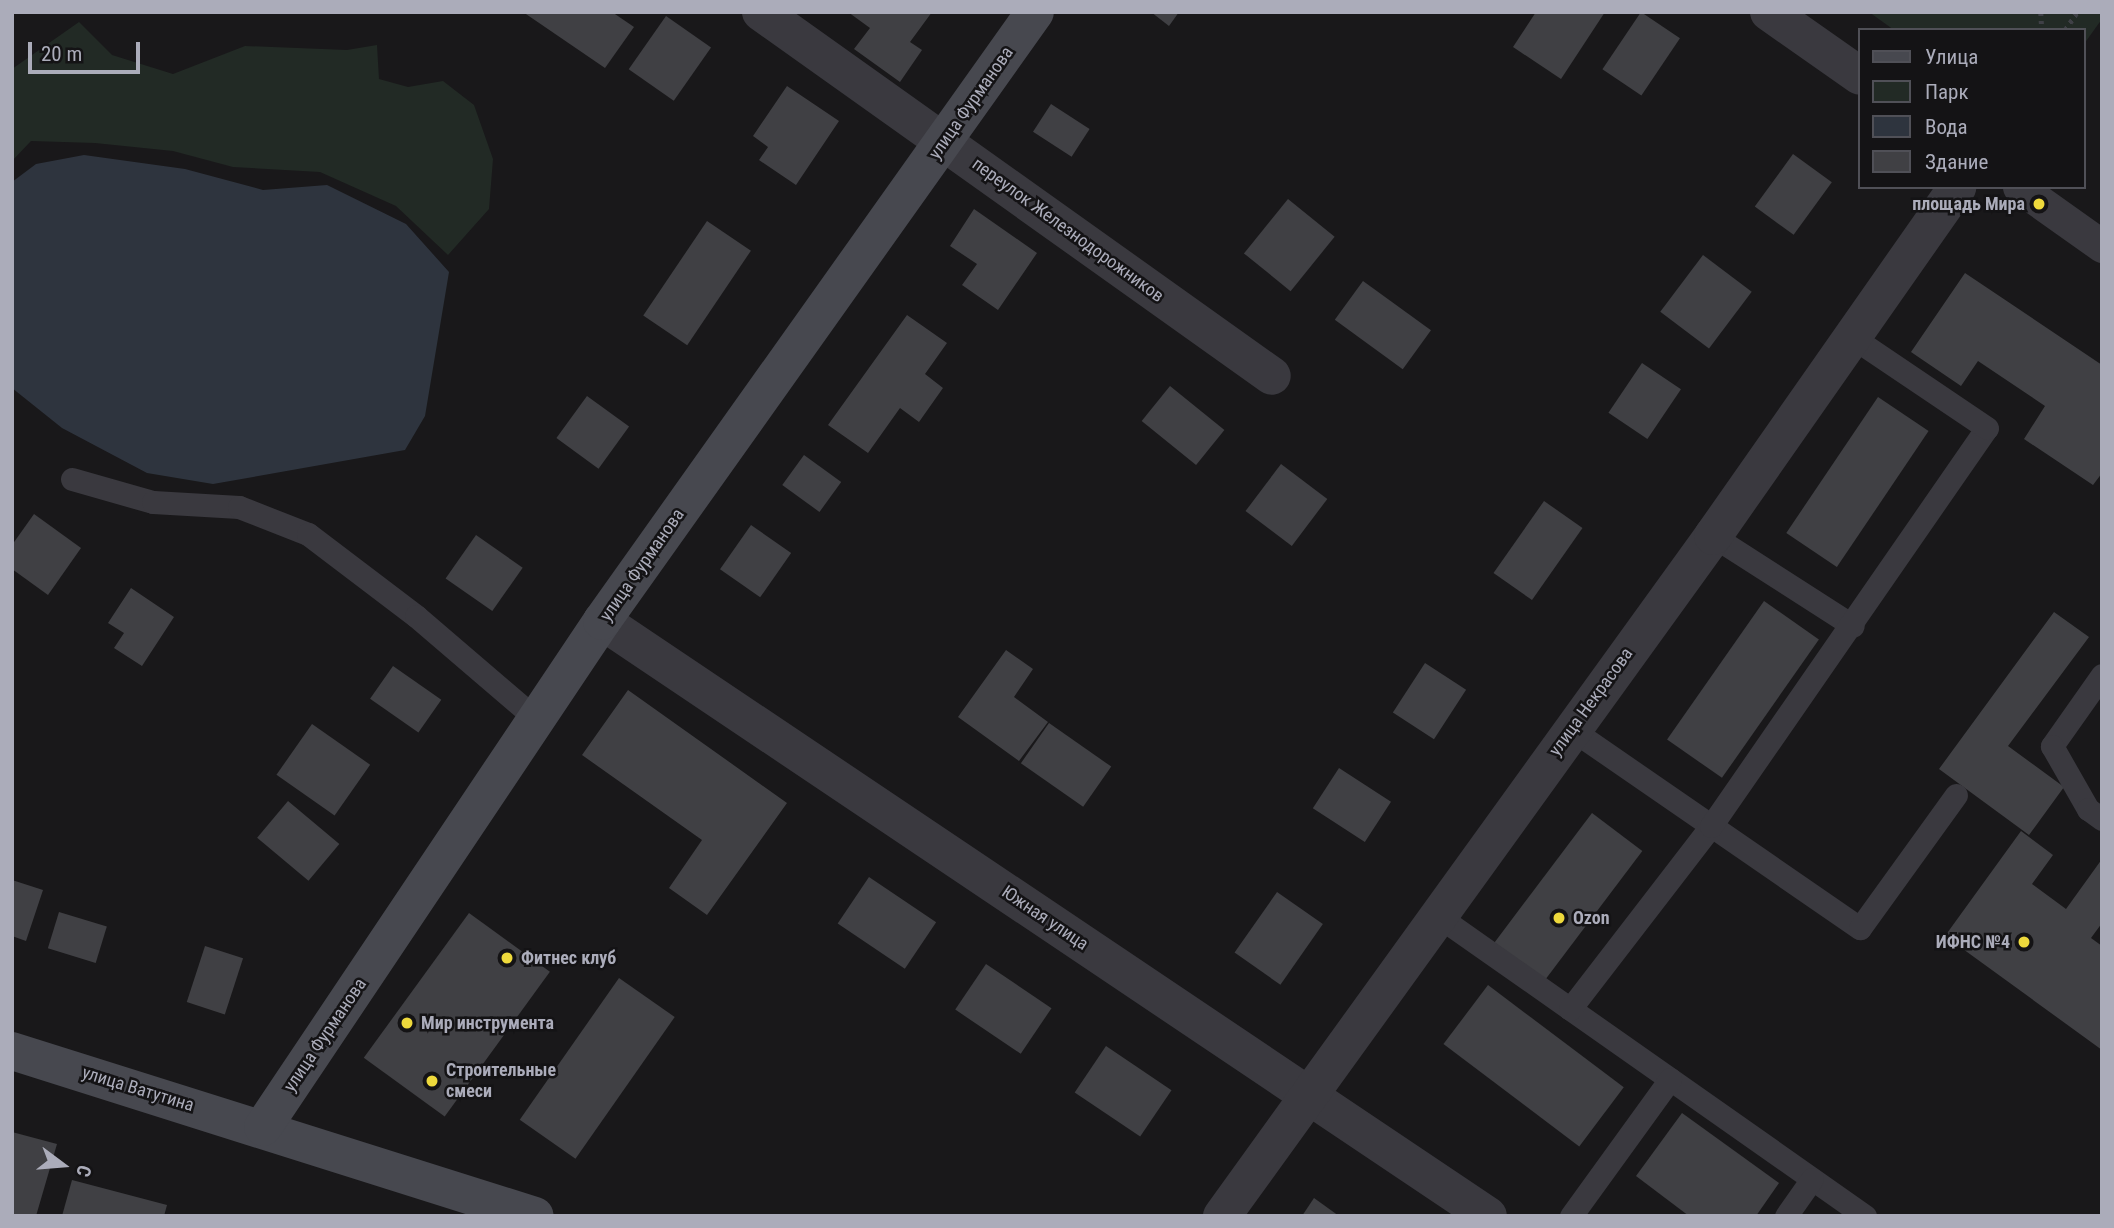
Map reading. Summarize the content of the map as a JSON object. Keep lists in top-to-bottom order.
{
  "streets": {
    "main road": ["улица Фурманова", "улица Ватутина"],
    "street": ["переулок Железнодорожников", "улица Некрасова", "Южная улица"]
  },
  "crossings": [
    ["улица Фурманова", "переулок Железнодорожников"],
    ["улица Фурманова", "Южная улица"],
    ["улица Фурманова", "улица Ватутина"],
    ["улица Некрасова", "Южная улица"]
  ],
  "places": [
    "площадь Мира",
    "Ozon",
    "ИФНС №4",
    "Фитнес клуб",
    "Мир инструмента",
    "Строительные смеси"
  ],
  "legend": [
    "Улица",
    "Парк",
    "Вода",
    "Здание"
  ],
  "scale_bar": "20 m",
  "north": "right"
}
